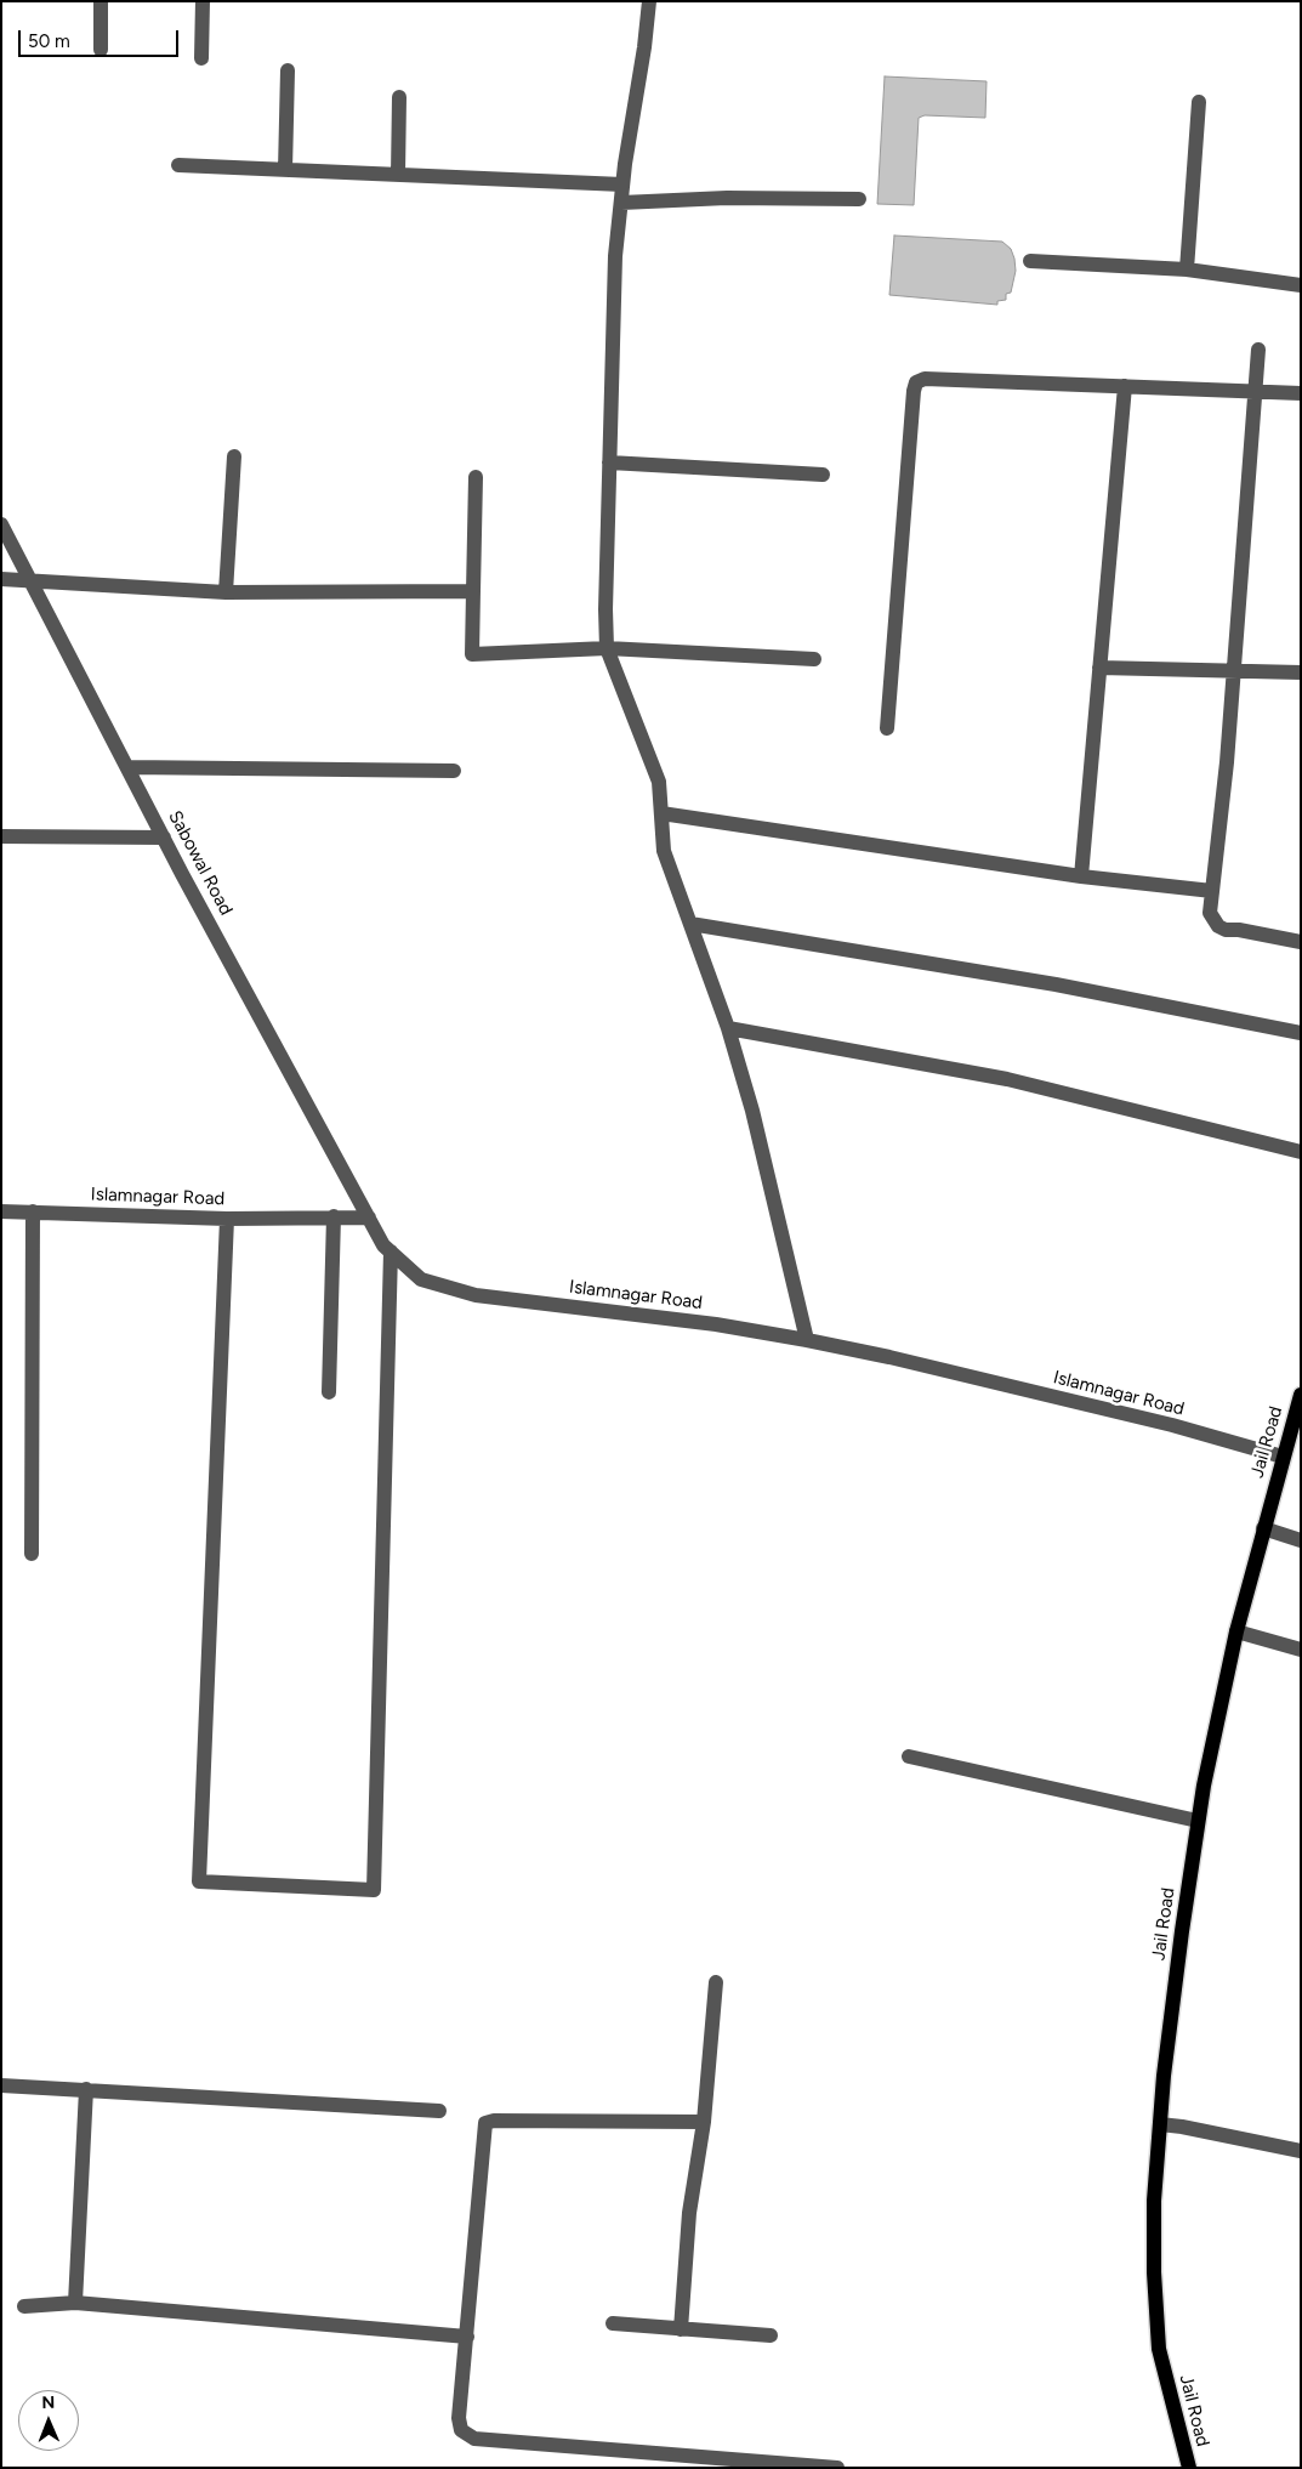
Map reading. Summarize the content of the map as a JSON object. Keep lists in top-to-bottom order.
{
  "streets": {
    "main road": ["Jail Road"],
    "street": ["Sabowal Road", "Islamnagar Road"]
  },
  "crossings": [
    ["Sabowal Road", "Islamnagar Road"],
    ["Islamnagar Road", "Jail Road"]
  ],
  "scale_bar": "50 m",
  "north": "top"
}
